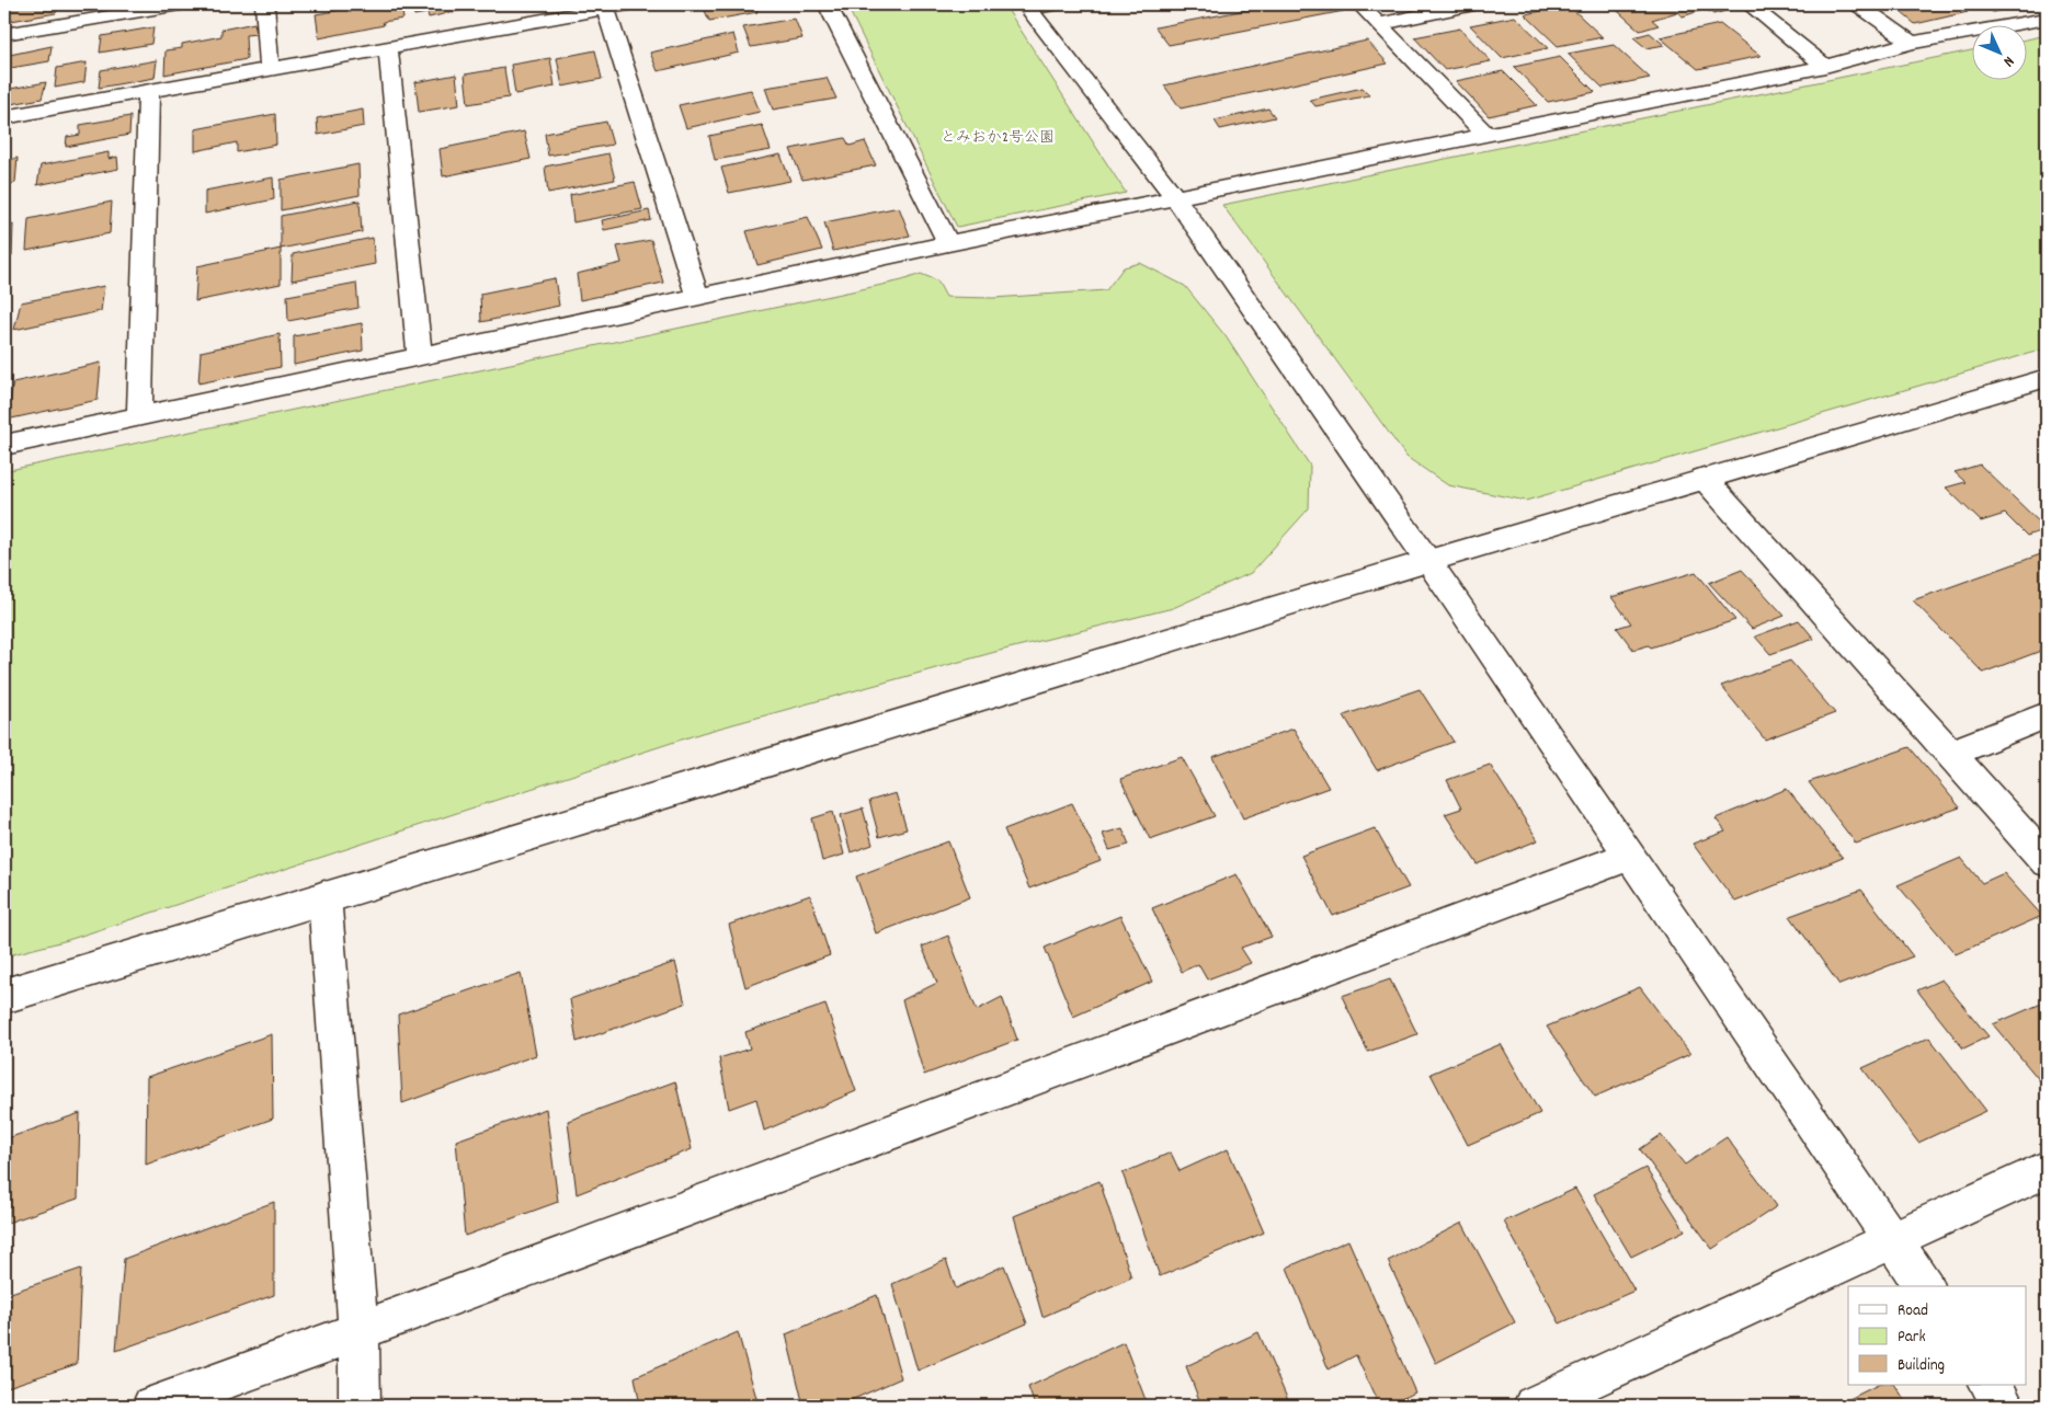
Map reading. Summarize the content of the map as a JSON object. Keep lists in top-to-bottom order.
{
  "parks": ["とみおか2号公園"],
  "legend": ["Road", "Park", "Building"],
  "north": "bottom right"
}
